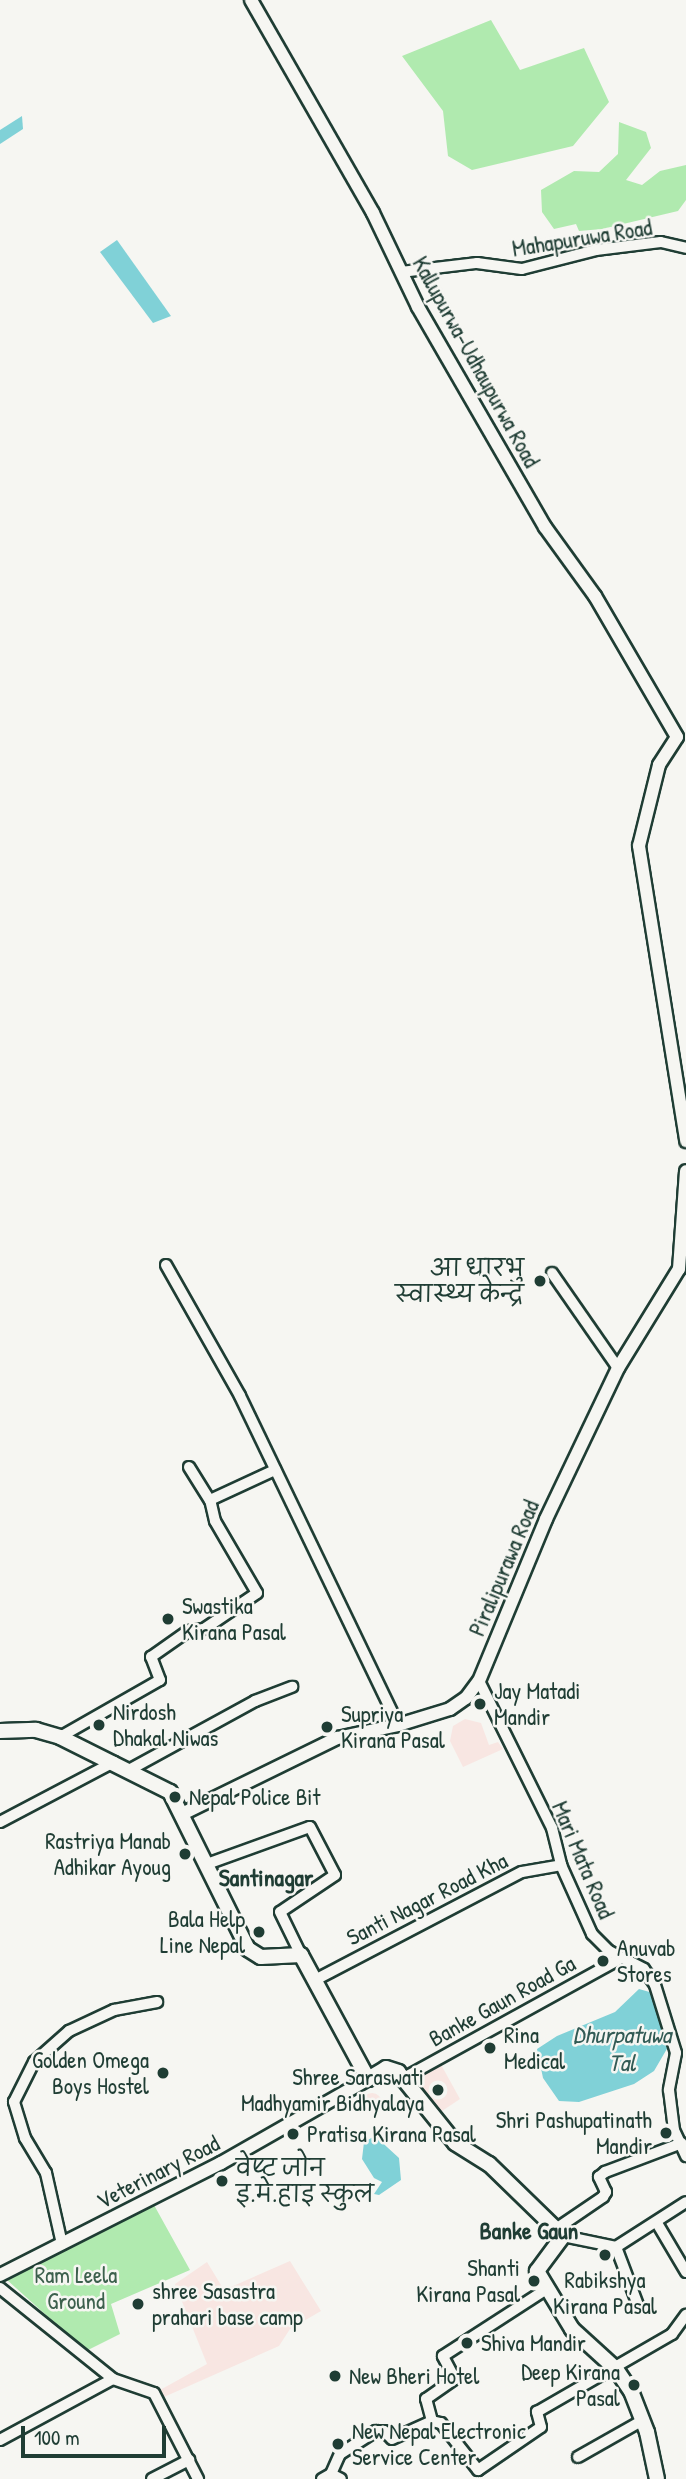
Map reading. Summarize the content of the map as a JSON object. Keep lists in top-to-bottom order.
{
  "streets": {
    "street": [
      "Mahapuruwa Road",
      "Kallupurwa-Udhaupurwa Road",
      "Piralipurawa Road",
      "Mari Mata Road",
      "Santi Nagar Road Kha",
      "Banke Gaun Road Ga",
      "Veterinary Road"
    ]
  },
  "crossings": [
    ["Mahapuruwa Road", "Kallupurwa-Udhaupurwa Road"],
    ["Piralipurawa Road", "Mari Mata Road"],
    ["Mari Mata Road", "Santi Nagar Road Kha"],
    ["Mari Mata Road", "Banke Gaun Road Ga"]
  ],
  "districts": ["Santinagar", "Banke Gaun"],
  "water": ["Dhurpatuwa Tal"],
  "parks": ["Ram Leela Ground"],
  "places": [
    "आ धारभु स्वास्थ्य केन्द्र",
    "Swastika Kirana Pasal",
    "Jay Matadi Mandir",
    "Nirdosh Dhakal Niwas",
    "Supriya Kirana Pasal",
    "Nepal Police Bit",
    "Rastriya Manab Adhikar Ayoug",
    "Bala Help Line Nepal",
    "Anuvab Stores",
    "Rina Medical",
    "Golden Omega Boys Hostel",
    "Shree Saraswati Madhyamir Bidhyalaya",
    "Shri Pashupatinath Mandir",
    "Pratisa Kirana Pasal",
    "वेष्ट जाेन इ.मे.हाइ स्कुल",
    "Rabikshya Kirana Pasal",
    "Shanti Kirana Pasal",
    "shree Sasastra prahari base camp",
    "Shiva Mandir",
    "New Bheri Hotel",
    "Deep Kirana Pasal",
    "New Nepal Electronic Service Center"
  ],
  "scale_bar": "100 m"
}
